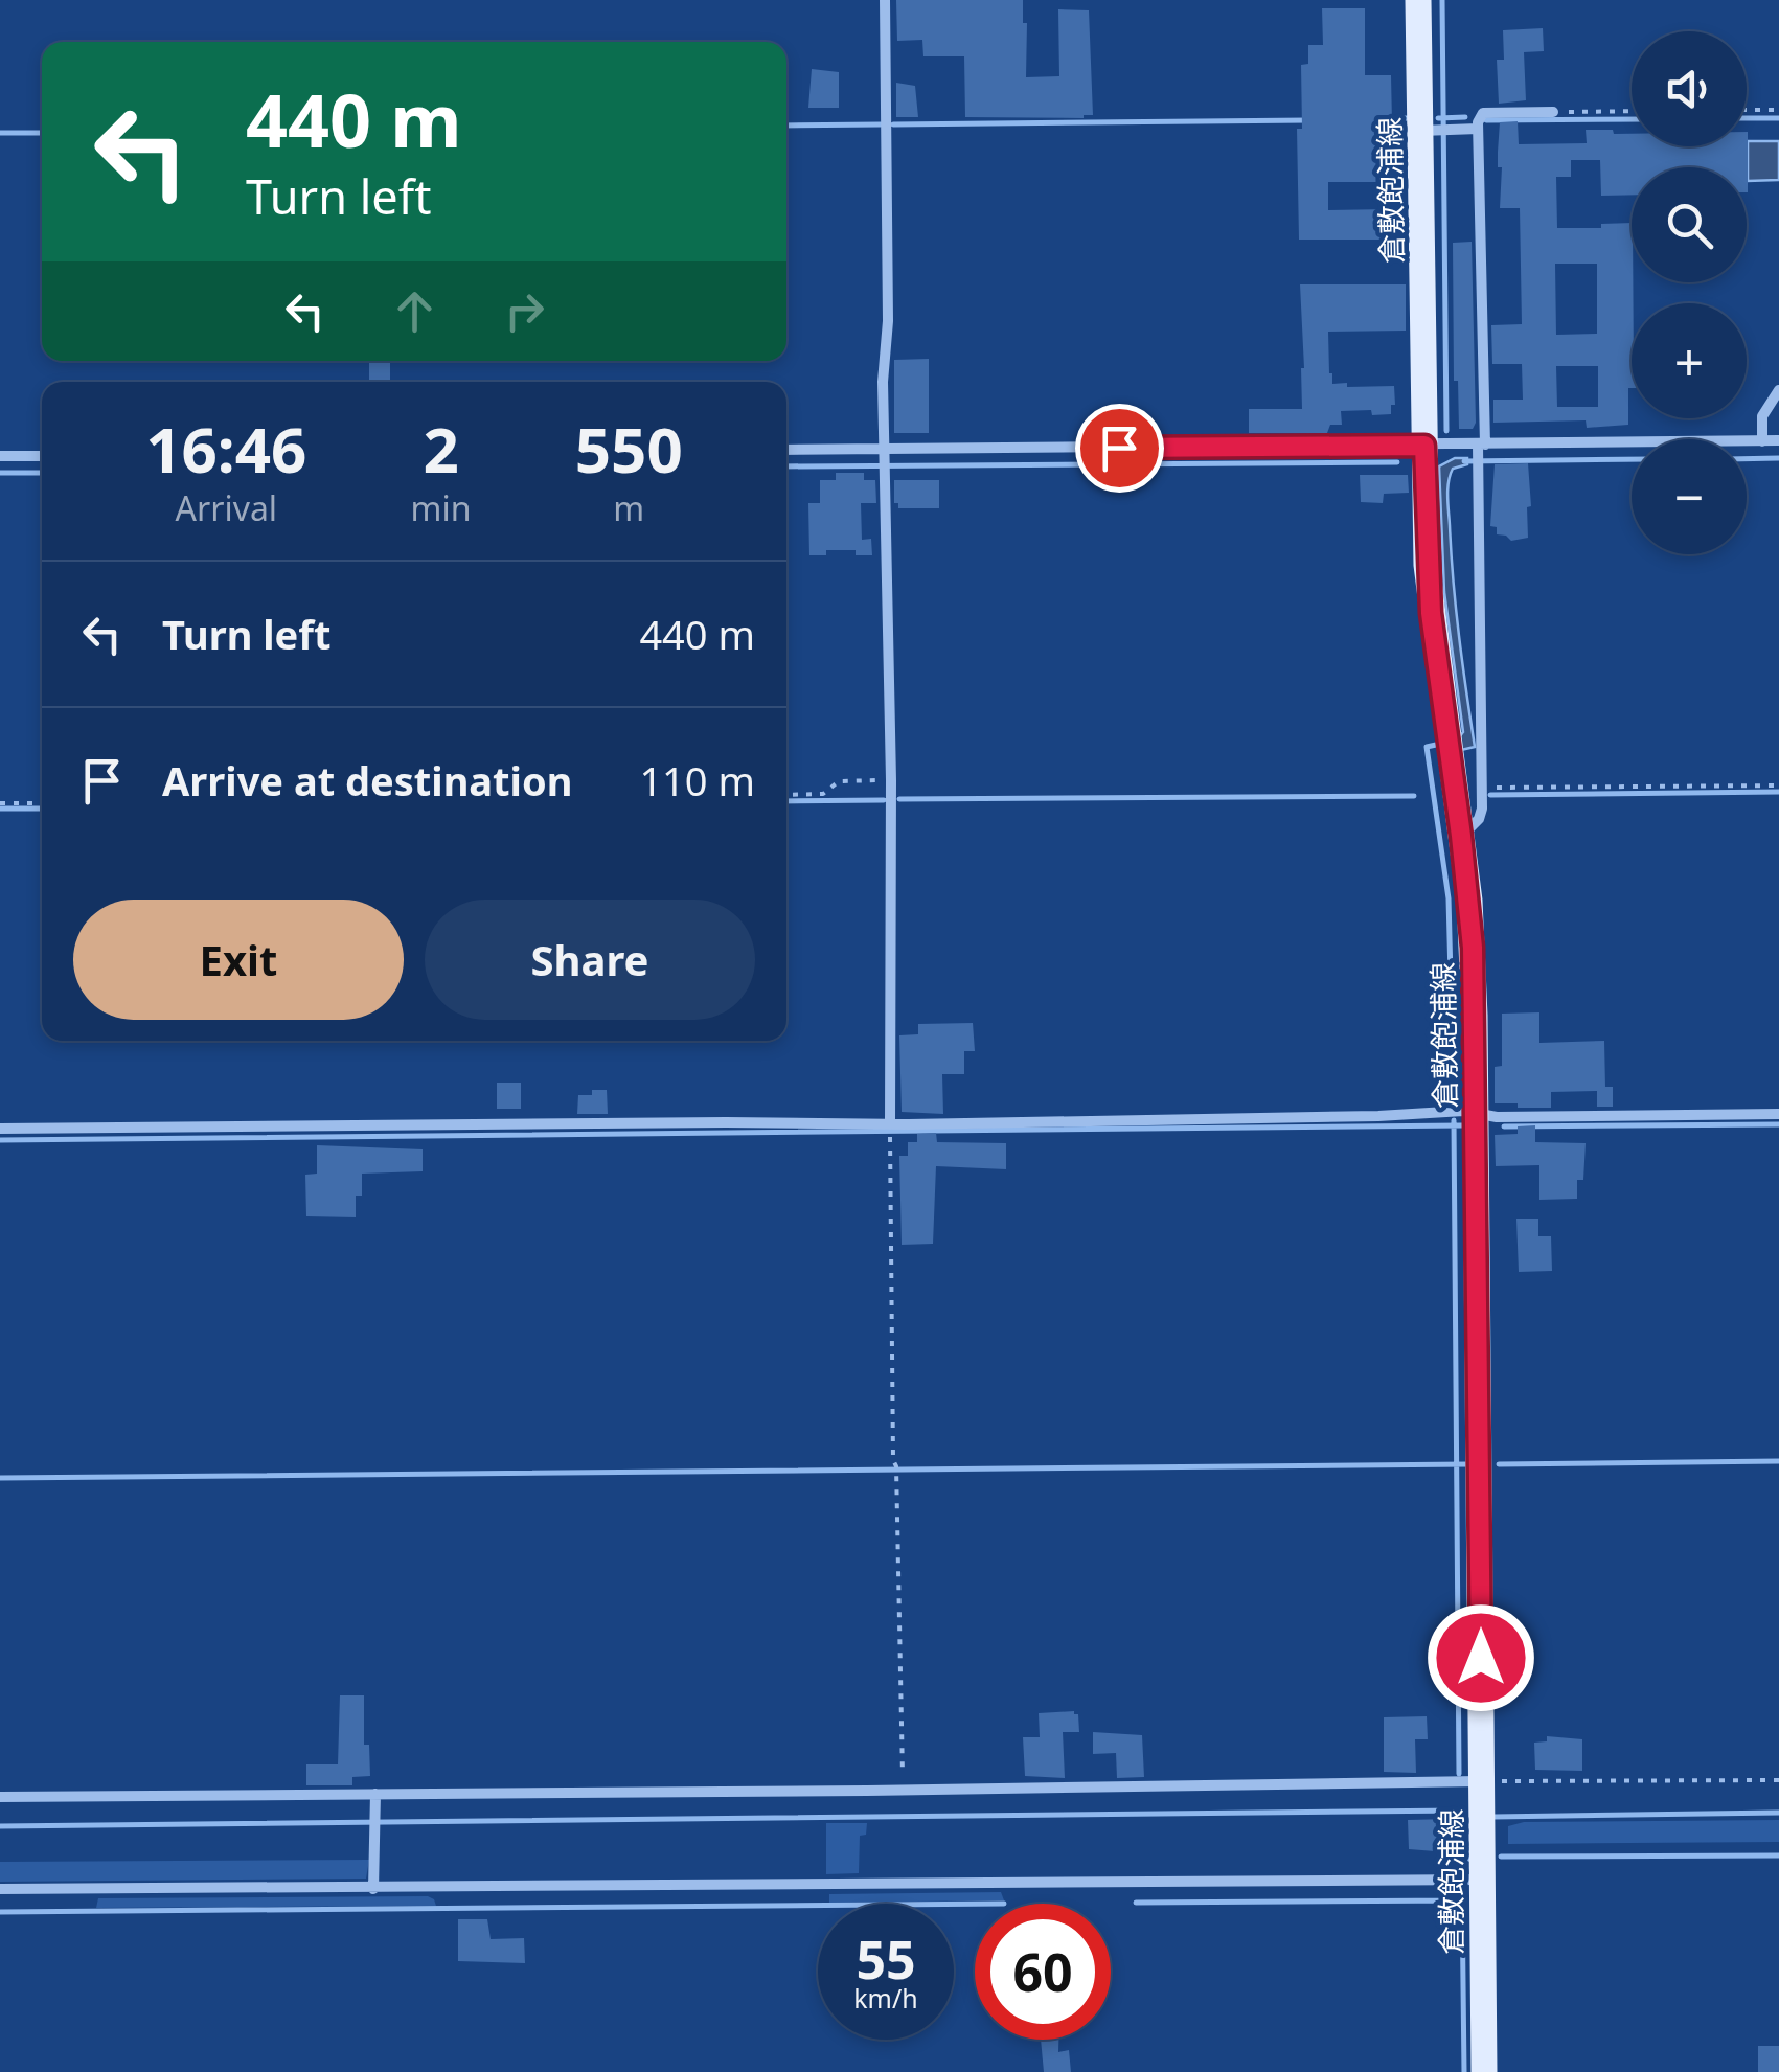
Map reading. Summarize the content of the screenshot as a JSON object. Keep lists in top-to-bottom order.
{
  "streets": {
    "main road": ["倉敷飽浦線"]
  },
  "page": {
    "map_buttons": ["+", "−"],
    "turn": ["440 m", "Turn left"],
    "eta": [
      "16:46",
      "Arrival",
      "2",
      "min",
      "550",
      "m"
    ],
    "list": [
      {
        "name": "Turn left",
        "value": "440 m"
      },
      {
        "name": "Arrive at destination",
        "value": "110 m"
      }
    ],
    "buttons": ["Exit", "Share"],
    "speed": "55 km/h",
    "limit": "60"
  }
}
